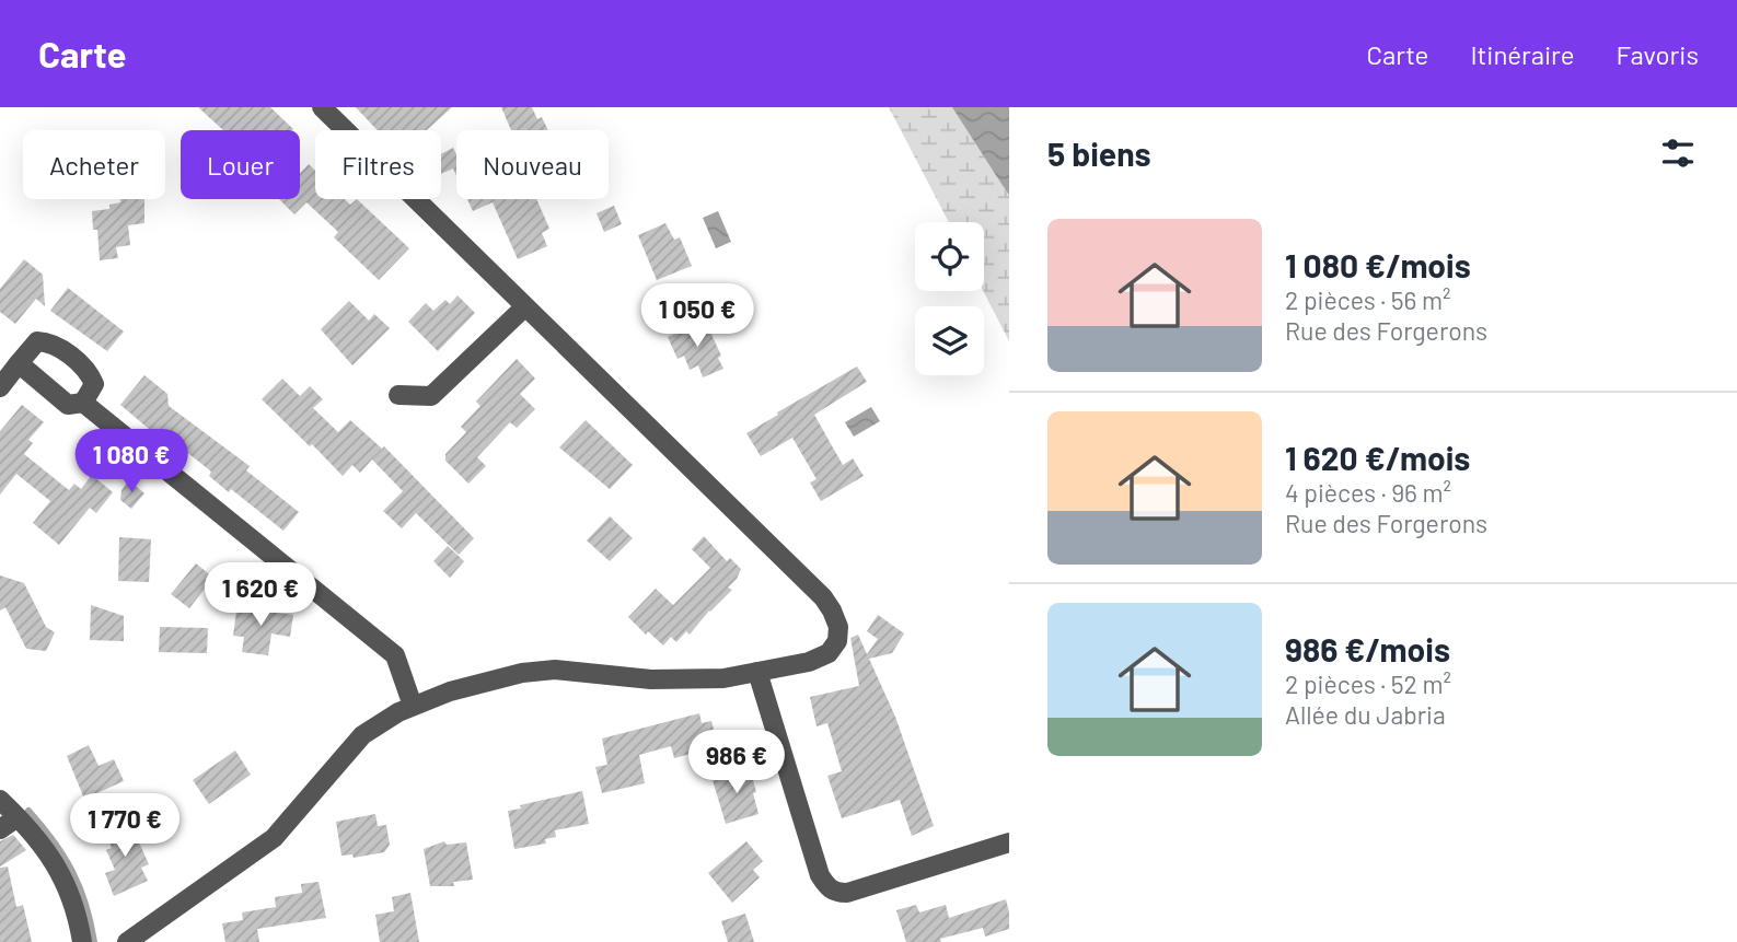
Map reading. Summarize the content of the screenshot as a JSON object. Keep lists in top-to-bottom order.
{
  "page": {
    "header": "Carte",
    "nav": ["Carte", "Itinéraire", "Favoris"],
    "heading": "5 biens",
    "chip": [
      "Acheter",
      "Louer",
      "Filtres",
      "Nouveau"
    ],
    "list": [
      {
        "name": "1 080 €/mois",
        "note": "2 pièces · 56 m² · Rue des Forgerons"
      },
      {
        "name": "1 620 €/mois",
        "note": "4 pièces · 96 m² · Rue des Forgerons"
      },
      {
        "name": "986 €/mois",
        "note": "2 pièces · 52 m² · Allée du Jabria"
      }
    ],
    "price": [
      "1 050 €",
      "1 080 €",
      "1 620 €",
      "986 €",
      "1 770 €"
    ]
  }
}
